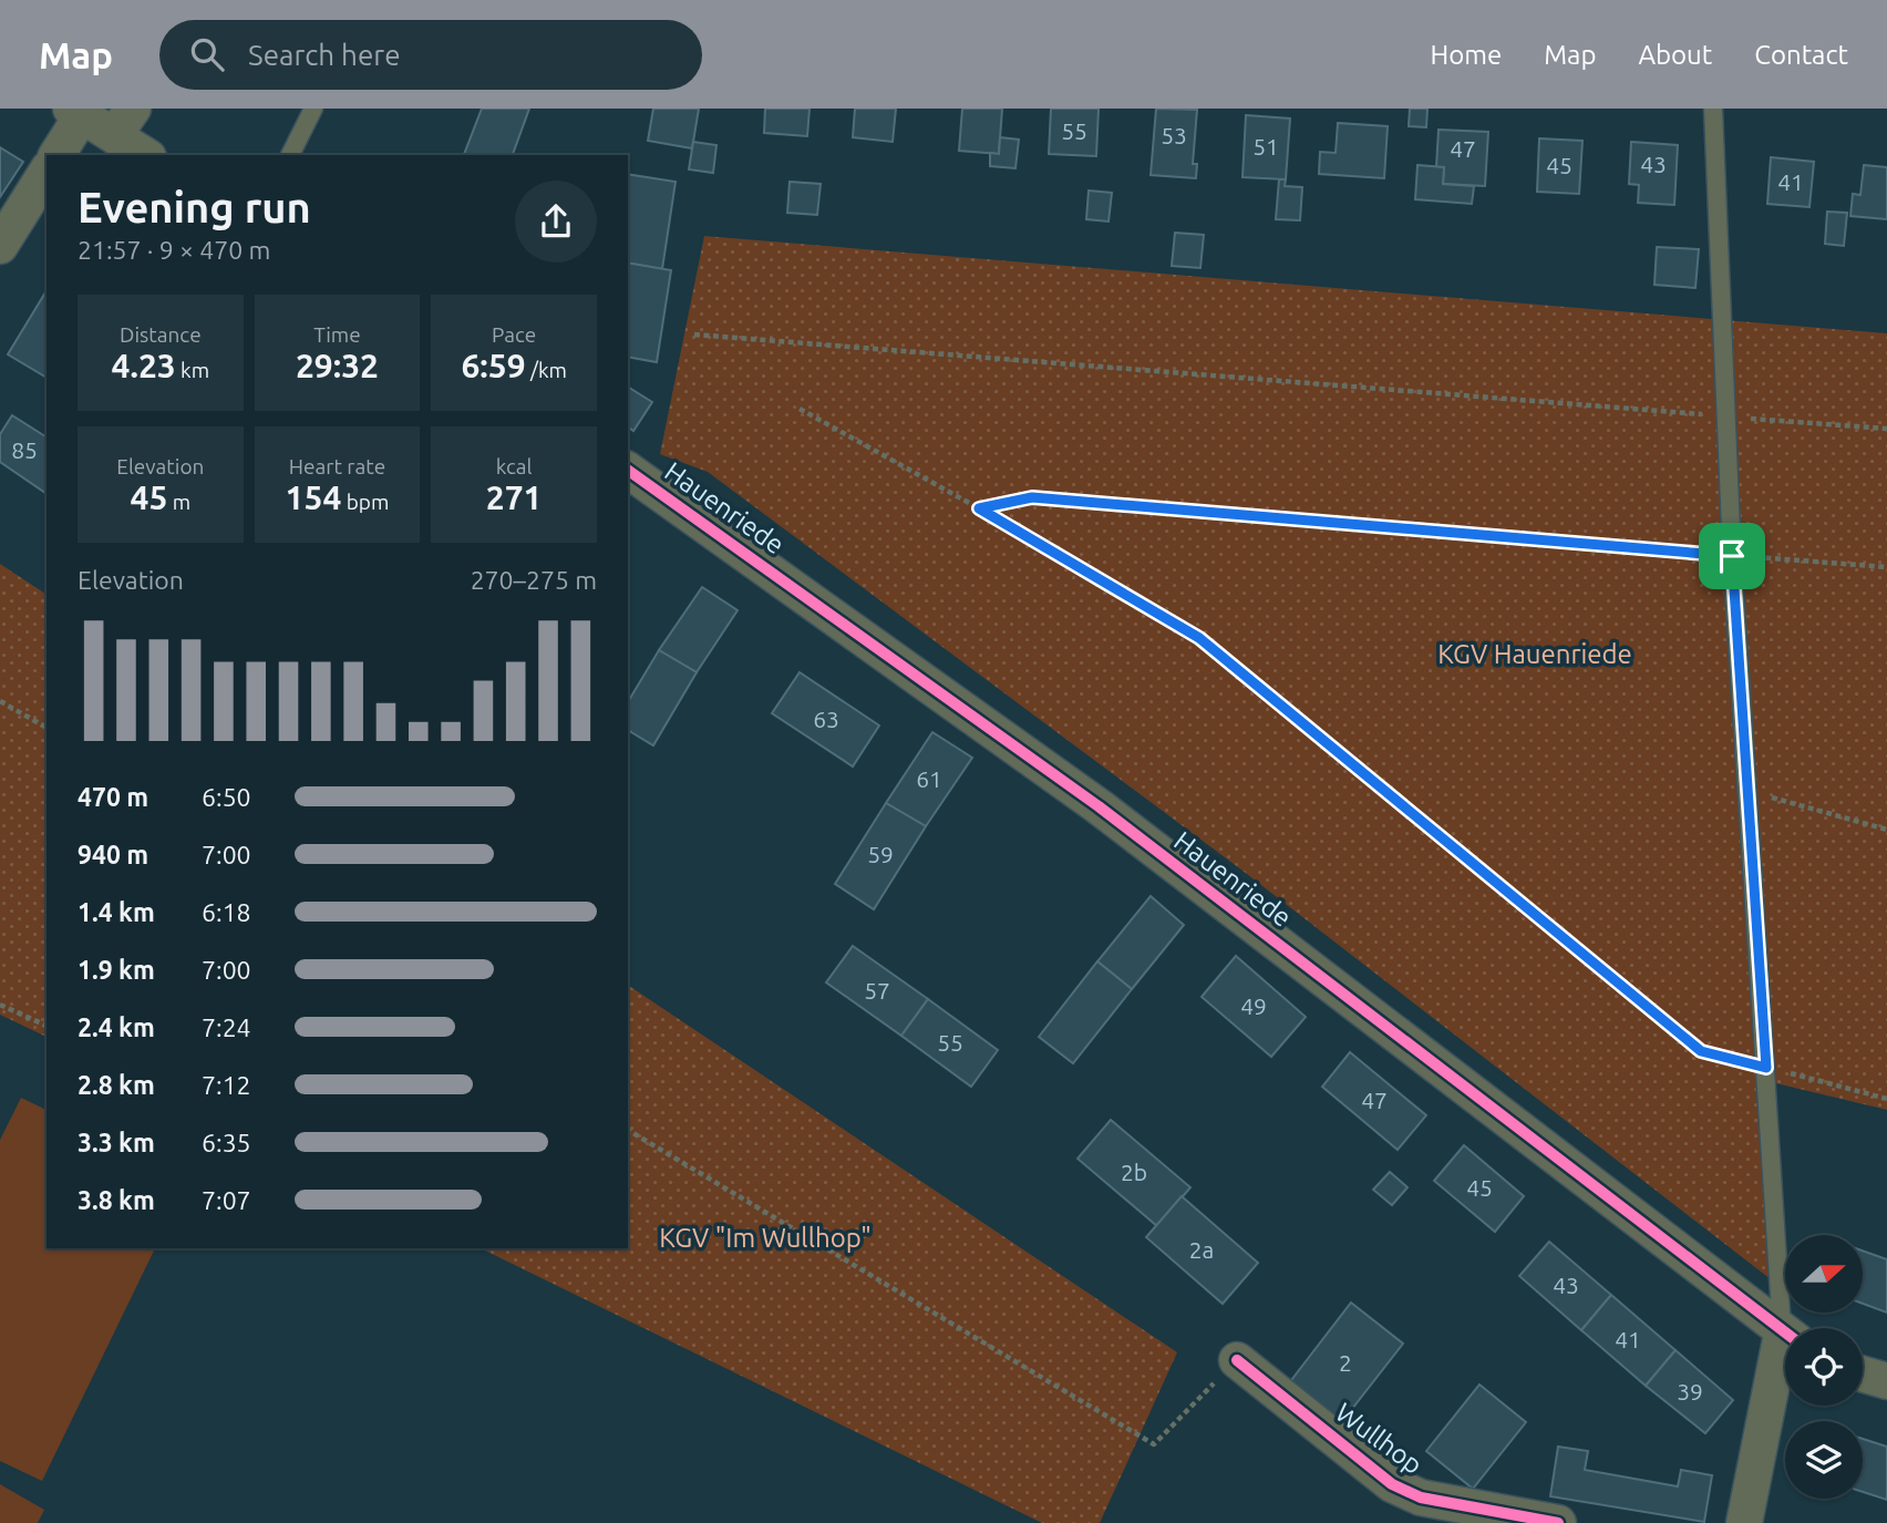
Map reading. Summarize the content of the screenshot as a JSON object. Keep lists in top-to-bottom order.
{
  "streets": {
    "street": ["Hauenriede", "Wullhop"]
  },
  "parks": ["KGV Hauenriede", "KGV \"Im Wullhop\""],
  "house_numbers": [
    "55",
    "53",
    "51",
    "47",
    "43",
    "45",
    "41",
    "85",
    "63",
    "61",
    "59",
    "57",
    "49",
    "55",
    "47",
    "2b",
    "45",
    "2a",
    "43",
    "41",
    "2",
    "39"
  ],
  "north": "right",
  "page": {
    "header": "Map",
    "search": "Search here",
    "nav": [
      "Home",
      "Map",
      "About",
      "Contact"
    ],
    "heading": ["Evening run", "21:57 · 9 × 470 m"],
    "stats": [
      ["Distance", "4.23 km"],
      ["Time", "29:32"],
      ["Pace", "6:59 /km"],
      ["Elevation", "45 m"],
      ["Heart rate", "154 bpm"],
      ["kcal", "271"]
    ],
    "chart": ["Elevation", "270–275 m"],
    "list": [
      {
        "name": "470 m",
        "note": "6:50"
      },
      {
        "name": "940 m",
        "note": "7:00"
      },
      {
        "name": "1.4 km",
        "note": "6:18"
      },
      {
        "name": "1.9 km",
        "note": "7:00"
      },
      {
        "name": "2.4 km",
        "note": "7:24"
      },
      {
        "name": "2.8 km",
        "note": "7:12"
      },
      {
        "name": "3.3 km",
        "note": "6:35"
      },
      {
        "name": "3.8 km",
        "note": "7:07"
      }
    ]
  }
}
